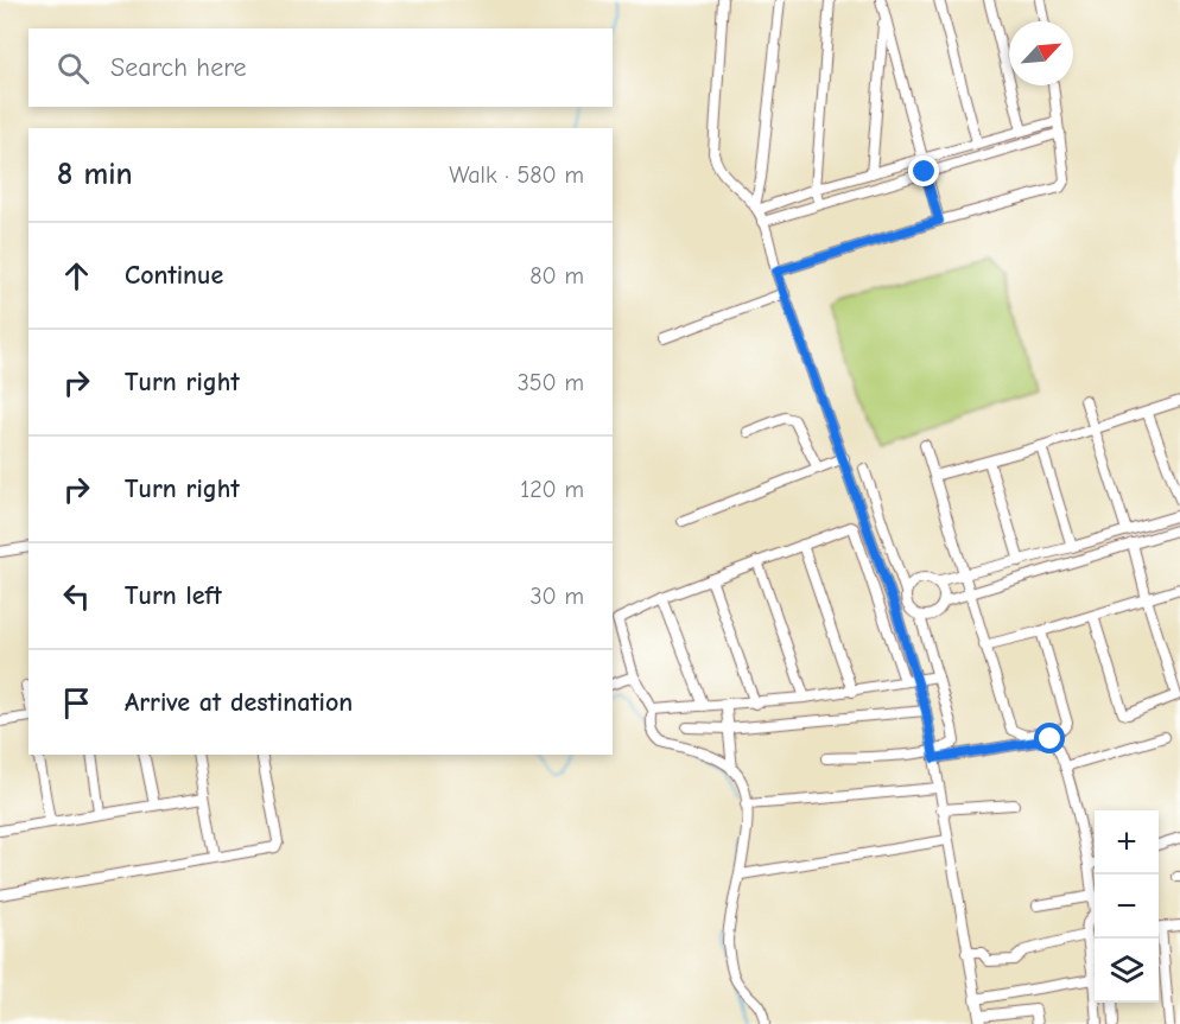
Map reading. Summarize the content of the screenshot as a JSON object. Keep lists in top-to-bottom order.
{
  "north": "top right",
  "page": {
    "search": "Search here",
    "heading": ["8 min", "Walk · 580 m"],
    "list": [
      ["Continue", "80 m"],
      ["Turn right", "350 m"],
      ["Turn right", "120 m"],
      ["Turn left", "30 m"],
      "Arrive at destination"
    ],
    "map_buttons": ["+", "−"]
  }
}
